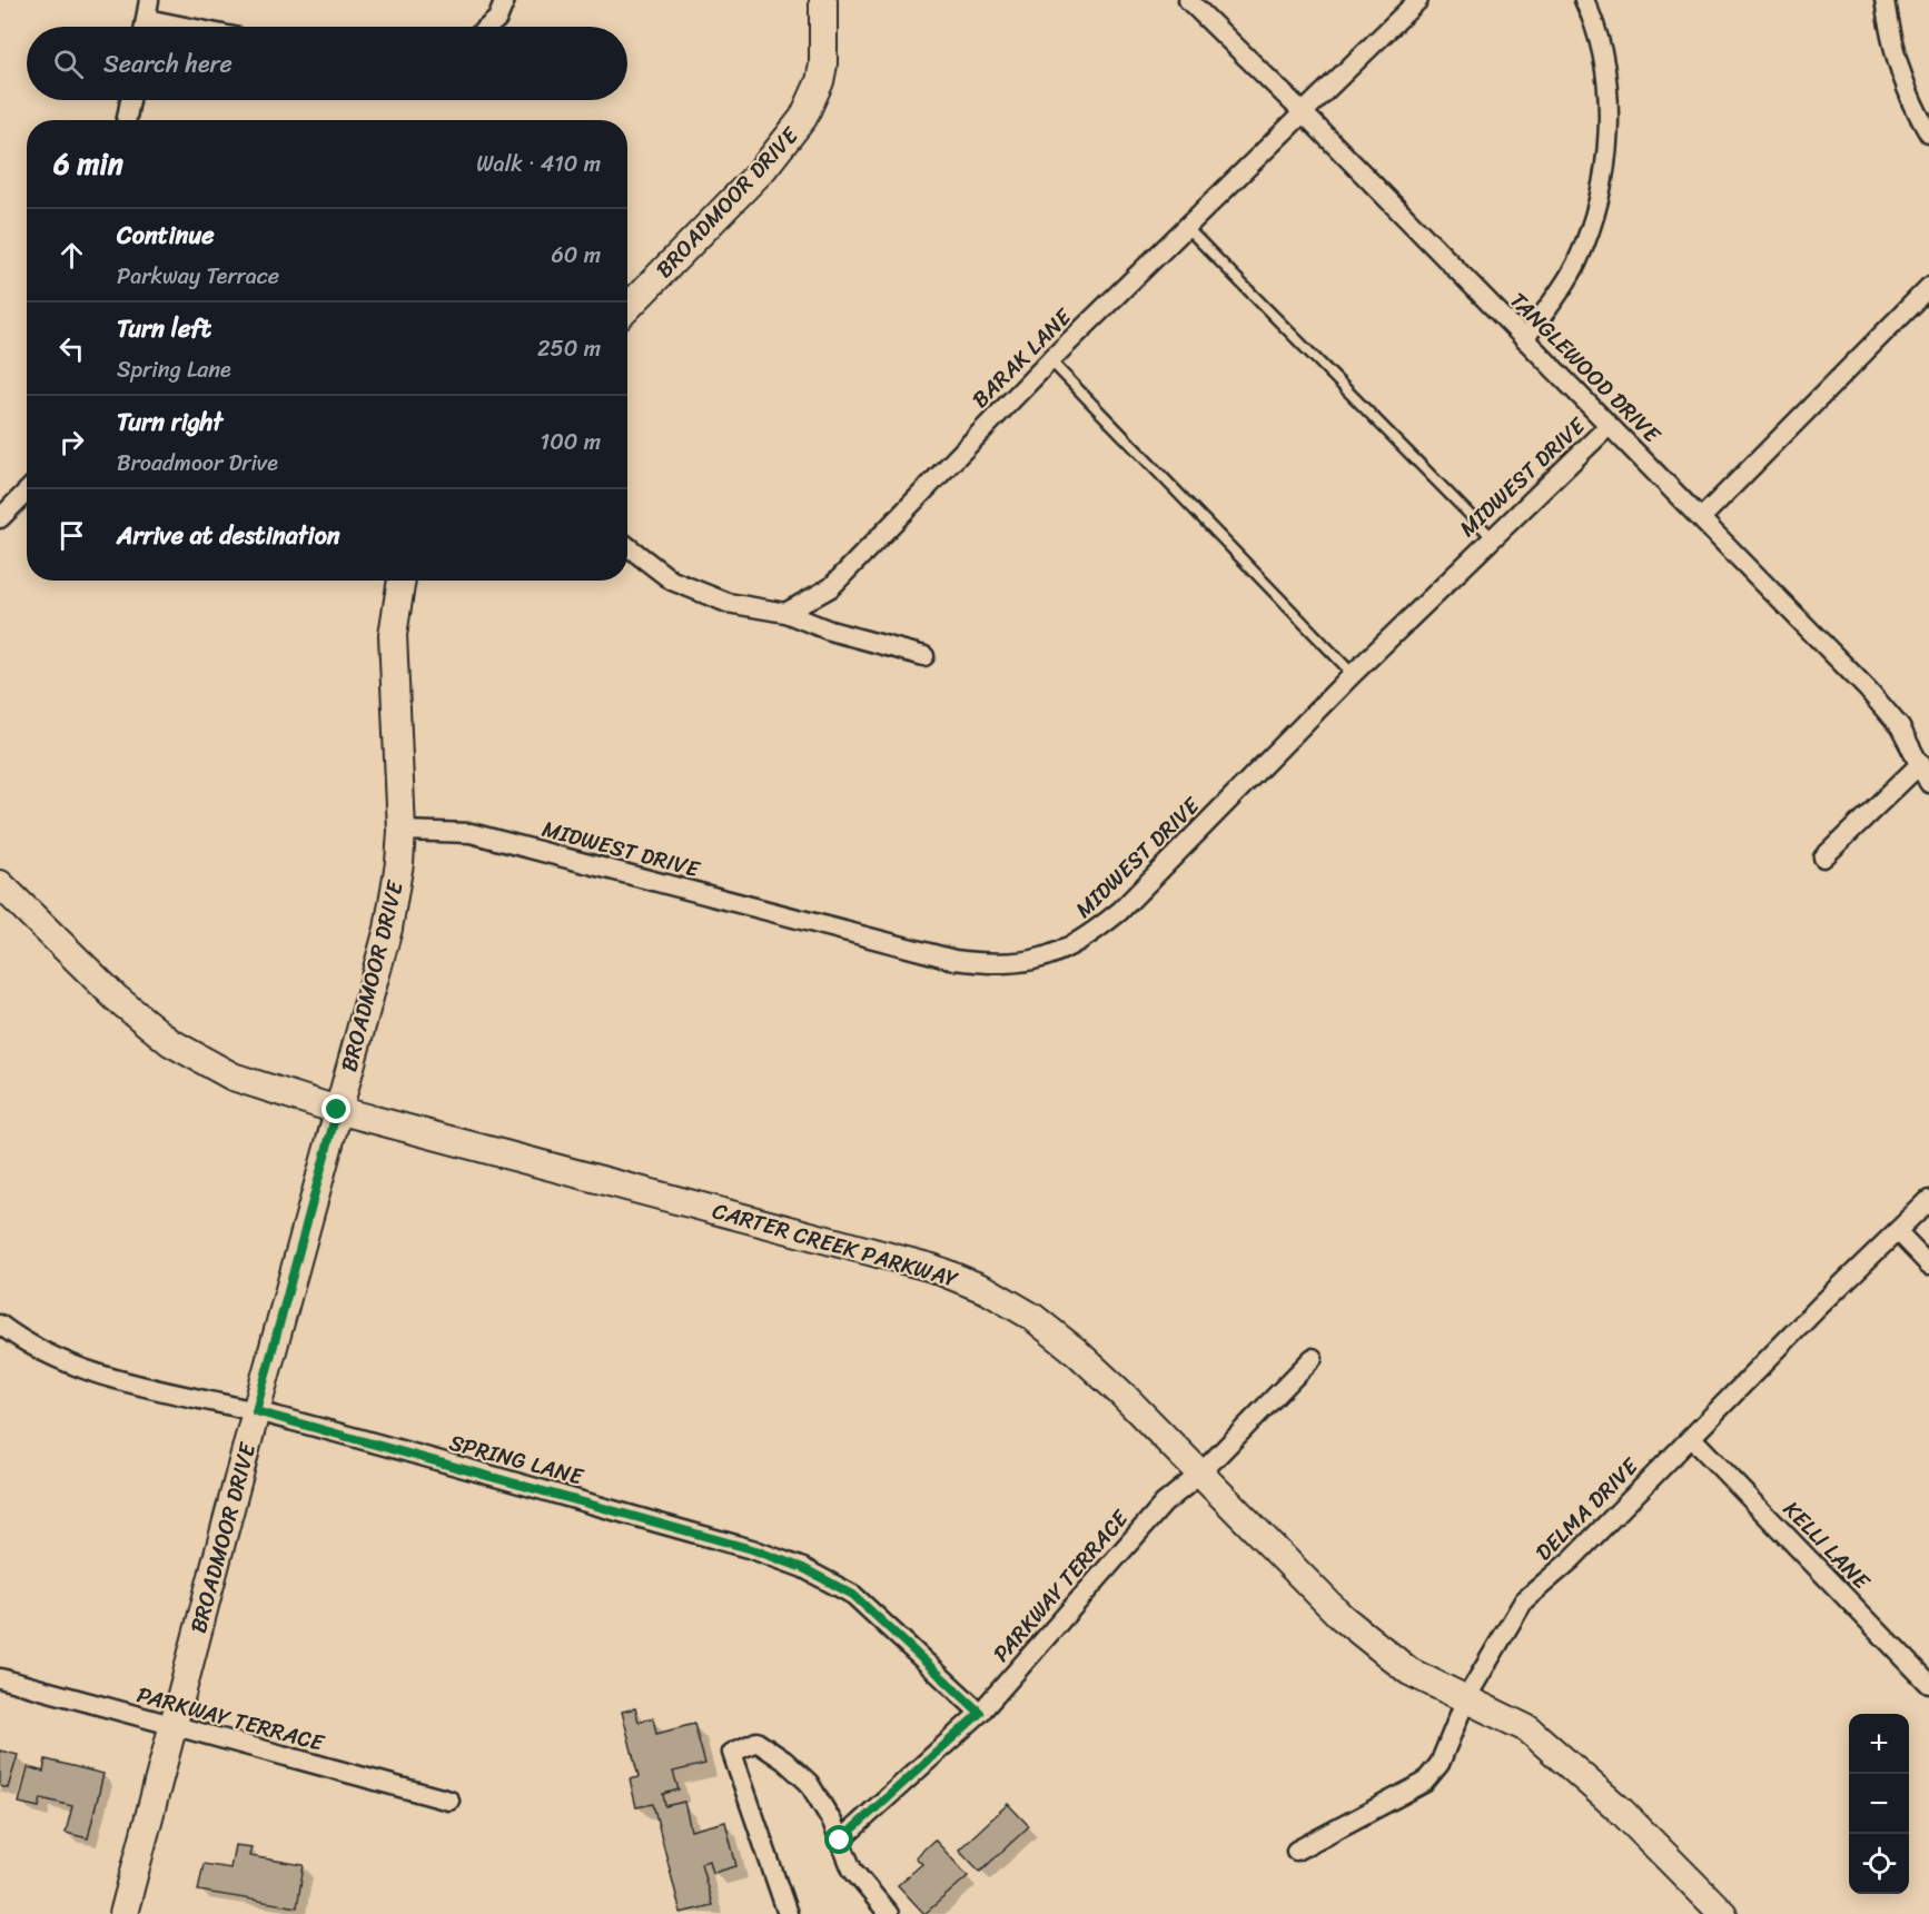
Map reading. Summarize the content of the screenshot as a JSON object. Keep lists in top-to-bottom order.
{
  "streets": {
    "street": [
      "BROADMOOR DRIVE",
      "BARAK LANE",
      "TANGLEWOOD DRIVE",
      "MIDWEST DRIVE",
      "CARTER CREEK PARKWAY",
      "SPRING LANE",
      "DELMA DRIVE",
      "KELLI LANE",
      "PARKWAY TERRACE"
    ]
  },
  "crossings": [
    ["BROADMOOR DRIVE", "MIDWEST DRIVE"],
    ["BROADMOOR DRIVE", "CARTER CREEK PARKWAY"],
    ["BROADMOOR DRIVE", "SPRING LANE"],
    ["BROADMOOR DRIVE", "PARKWAY TERRACE"],
    ["BARAK LANE", "TANGLEWOOD DRIVE"],
    ["TANGLEWOOD DRIVE", "MIDWEST DRIVE"],
    ["CARTER CREEK PARKWAY", "DELMA DRIVE"],
    ["CARTER CREEK PARKWAY", "PARKWAY TERRACE"],
    ["SPRING LANE", "PARKWAY TERRACE"],
    ["DELMA DRIVE", "KELLI LANE"]
  ],
  "page": {
    "search": "Search here",
    "heading": ["6 min", "Walk · 410 m"],
    "list": [
      ["Continue", "Parkway Terrace", "60 m"],
      ["Turn left", "Spring Lane", "250 m"],
      ["Turn right", "Broadmoor Drive", "100 m"],
      "Arrive at destination"
    ],
    "map_buttons": ["+", "−"]
  }
}
